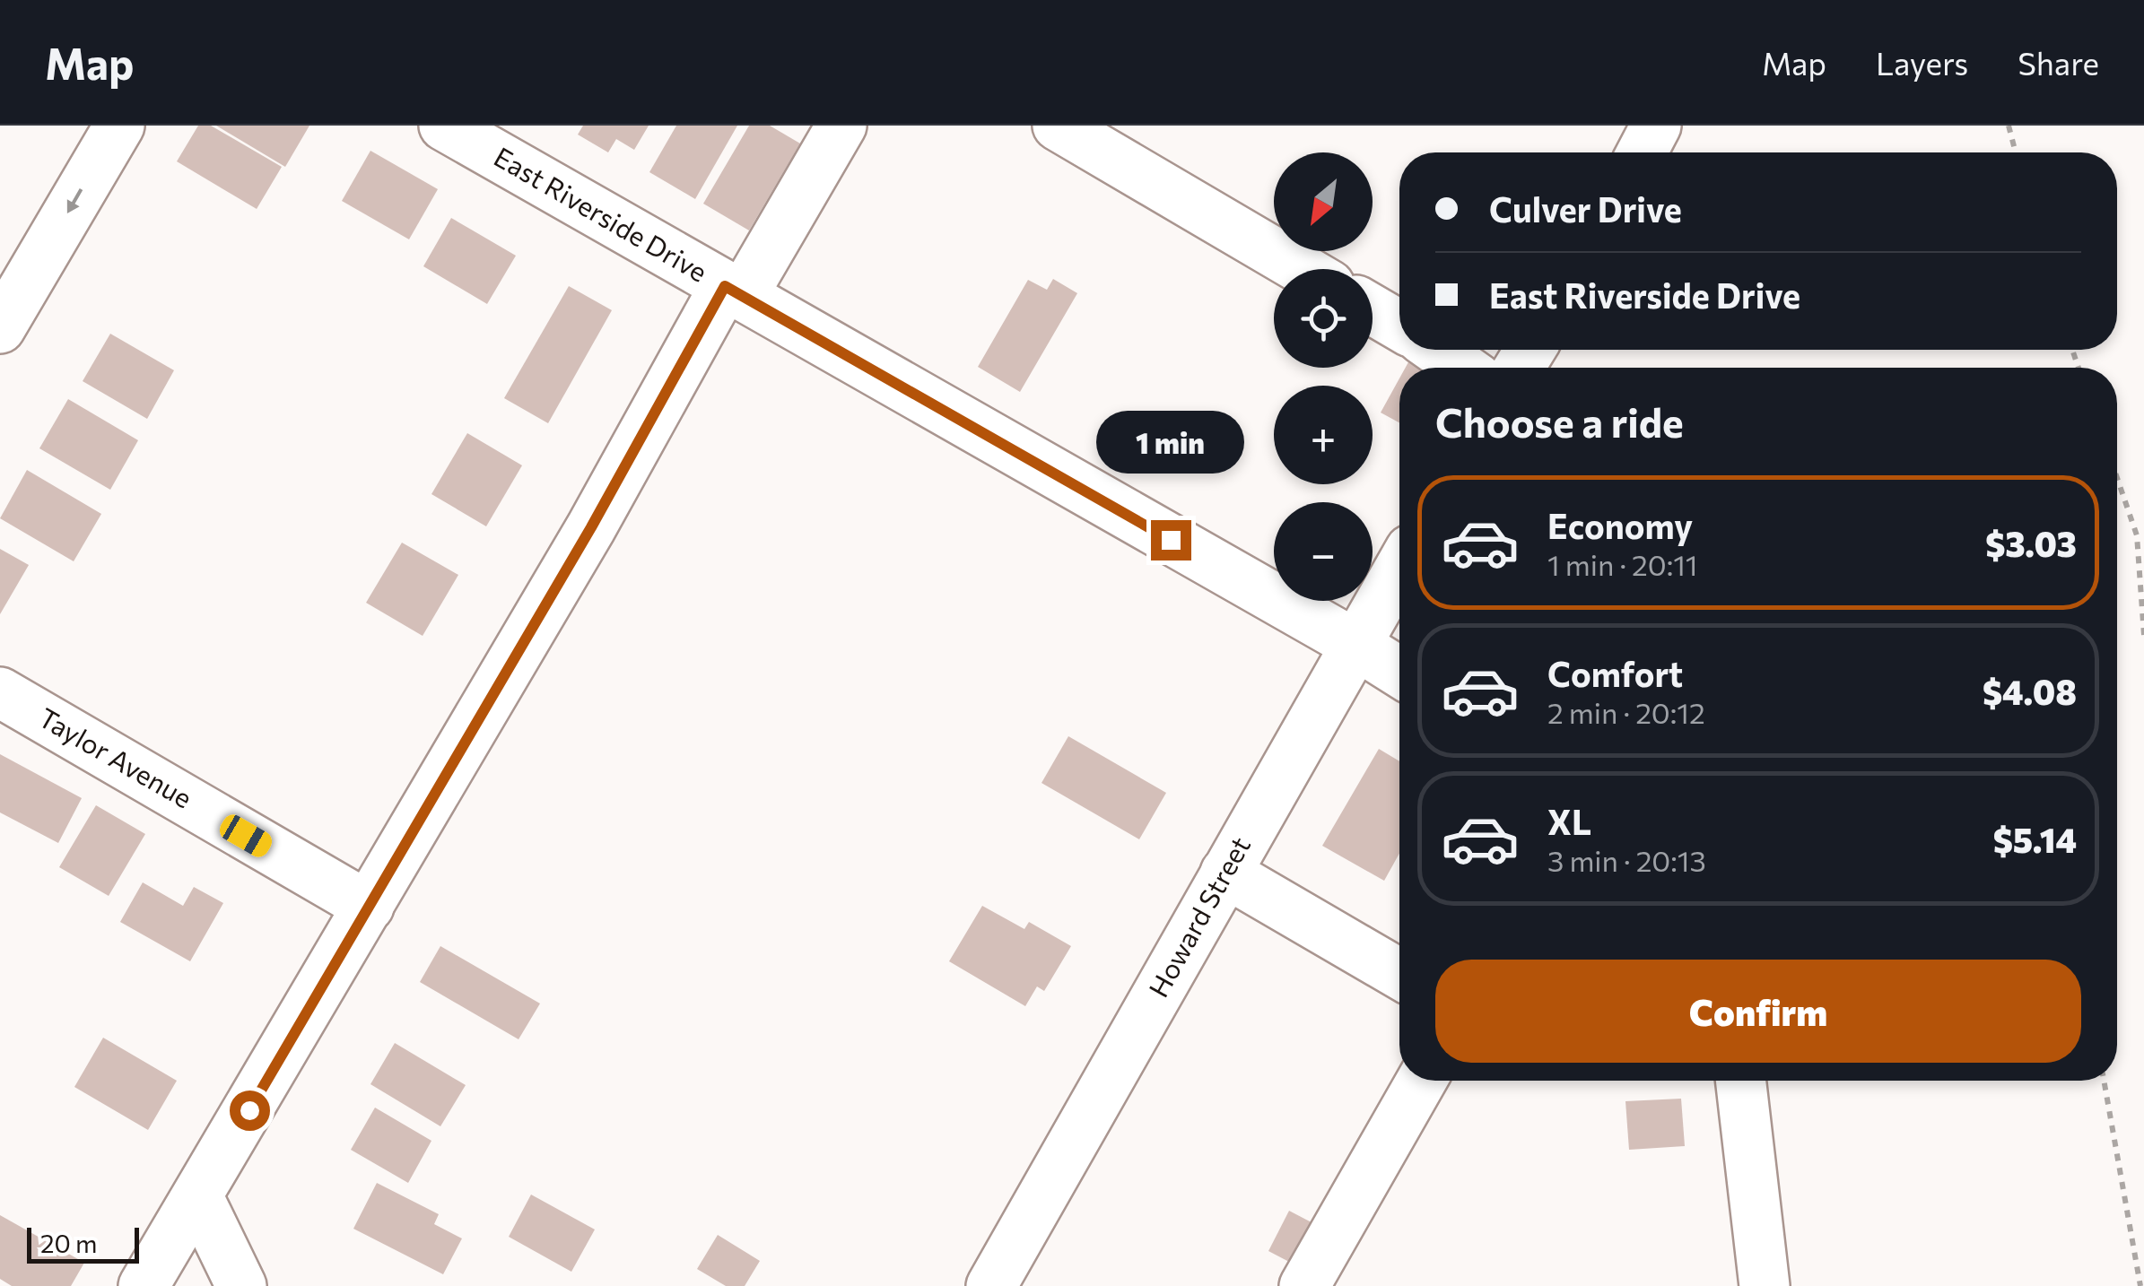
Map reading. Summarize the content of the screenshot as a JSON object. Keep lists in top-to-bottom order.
{
  "streets": {
    "street": ["East Riverside Drive", "Taylor Avenue", "Howard Street"]
  },
  "crossings": [
    ["East Riverside Drive", "Howard Street"]
  ],
  "scale_bar": "20 m",
  "north": "bottom left",
  "page": {
    "header": "Map",
    "nav": ["Map", "Layers", "Share"],
    "map_buttons": ["+", "−"],
    "banner": ["Culver Drive", "East Riverside Drive"],
    "heading": "Choose a ride",
    "bubble": "1 min",
    "list": [
      {
        "name": "Economy",
        "note": "1 min · 20:11",
        "value": "$3.03"
      },
      {
        "name": "Comfort",
        "note": "2 min · 20:12",
        "value": "$4.08"
      },
      {
        "name": "XL",
        "note": "3 min · 20:13",
        "value": "$5.14"
      }
    ],
    "buttons": "Confirm",
    "scale": "20 m"
  }
}
